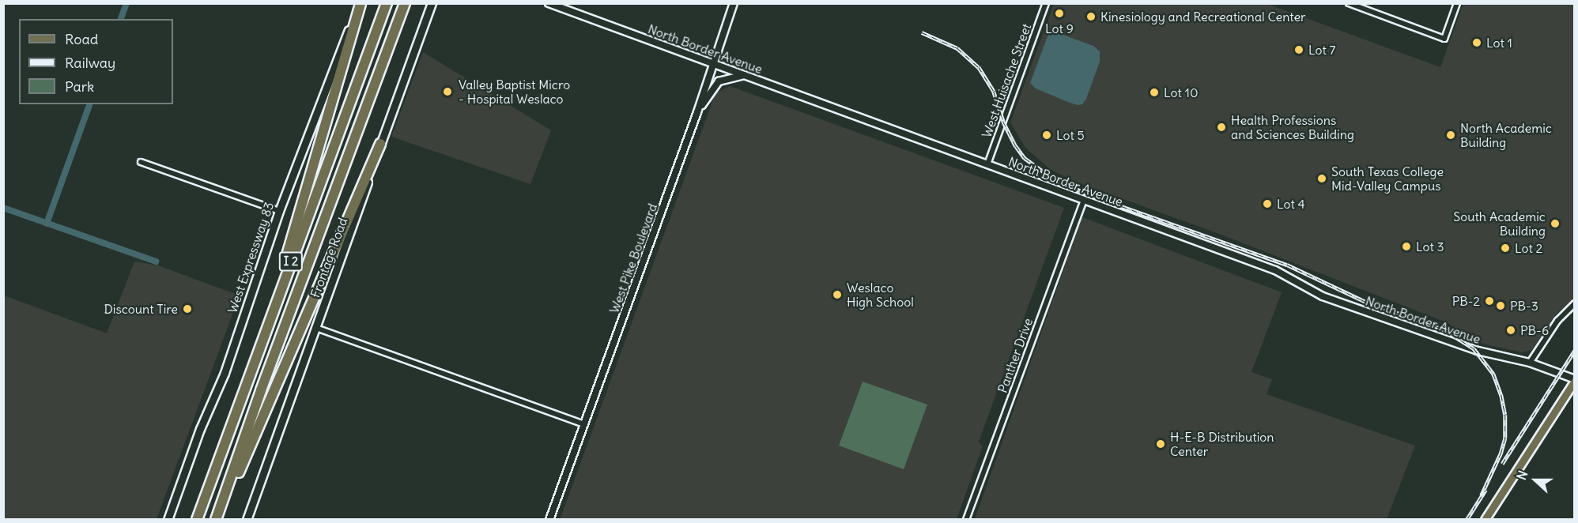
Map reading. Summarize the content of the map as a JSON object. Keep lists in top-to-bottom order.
{
  "streets": {
    "highway": ["I 2"],
    "main road": ["West Expressway 83", "Frontage Road"],
    "street": [
      "North Border Avenue",
      "West Huisache Street",
      "West Pike Boulevard",
      "Panther Drive"
    ]
  },
  "crossings": [
    ["North Border Avenue", "West Huisache Street"],
    ["North Border Avenue", "West Pike Boulevard"],
    ["North Border Avenue", "Panther Drive"]
  ],
  "places": [
    "Lot 9",
    "Kinesiology and Recreational Center",
    "Lot 1",
    "Lot 7",
    "Valley Baptist Micro - Hospital Weslaco",
    "Lot 10",
    "Health Professions and Sciences Building",
    "Lot 5",
    "North Academic Building",
    "South Texas College Mid-Valley Campus",
    "Lot 4",
    "South Academic Building",
    "Lot 3",
    "Lot 2",
    "Weslaco High School",
    "PB-2",
    "PB-3",
    "Discount Tire",
    "PB-6",
    "H-E-B Distribution Center"
  ],
  "legend": ["Road", "Railway", "Park"],
  "north": "left"
}
